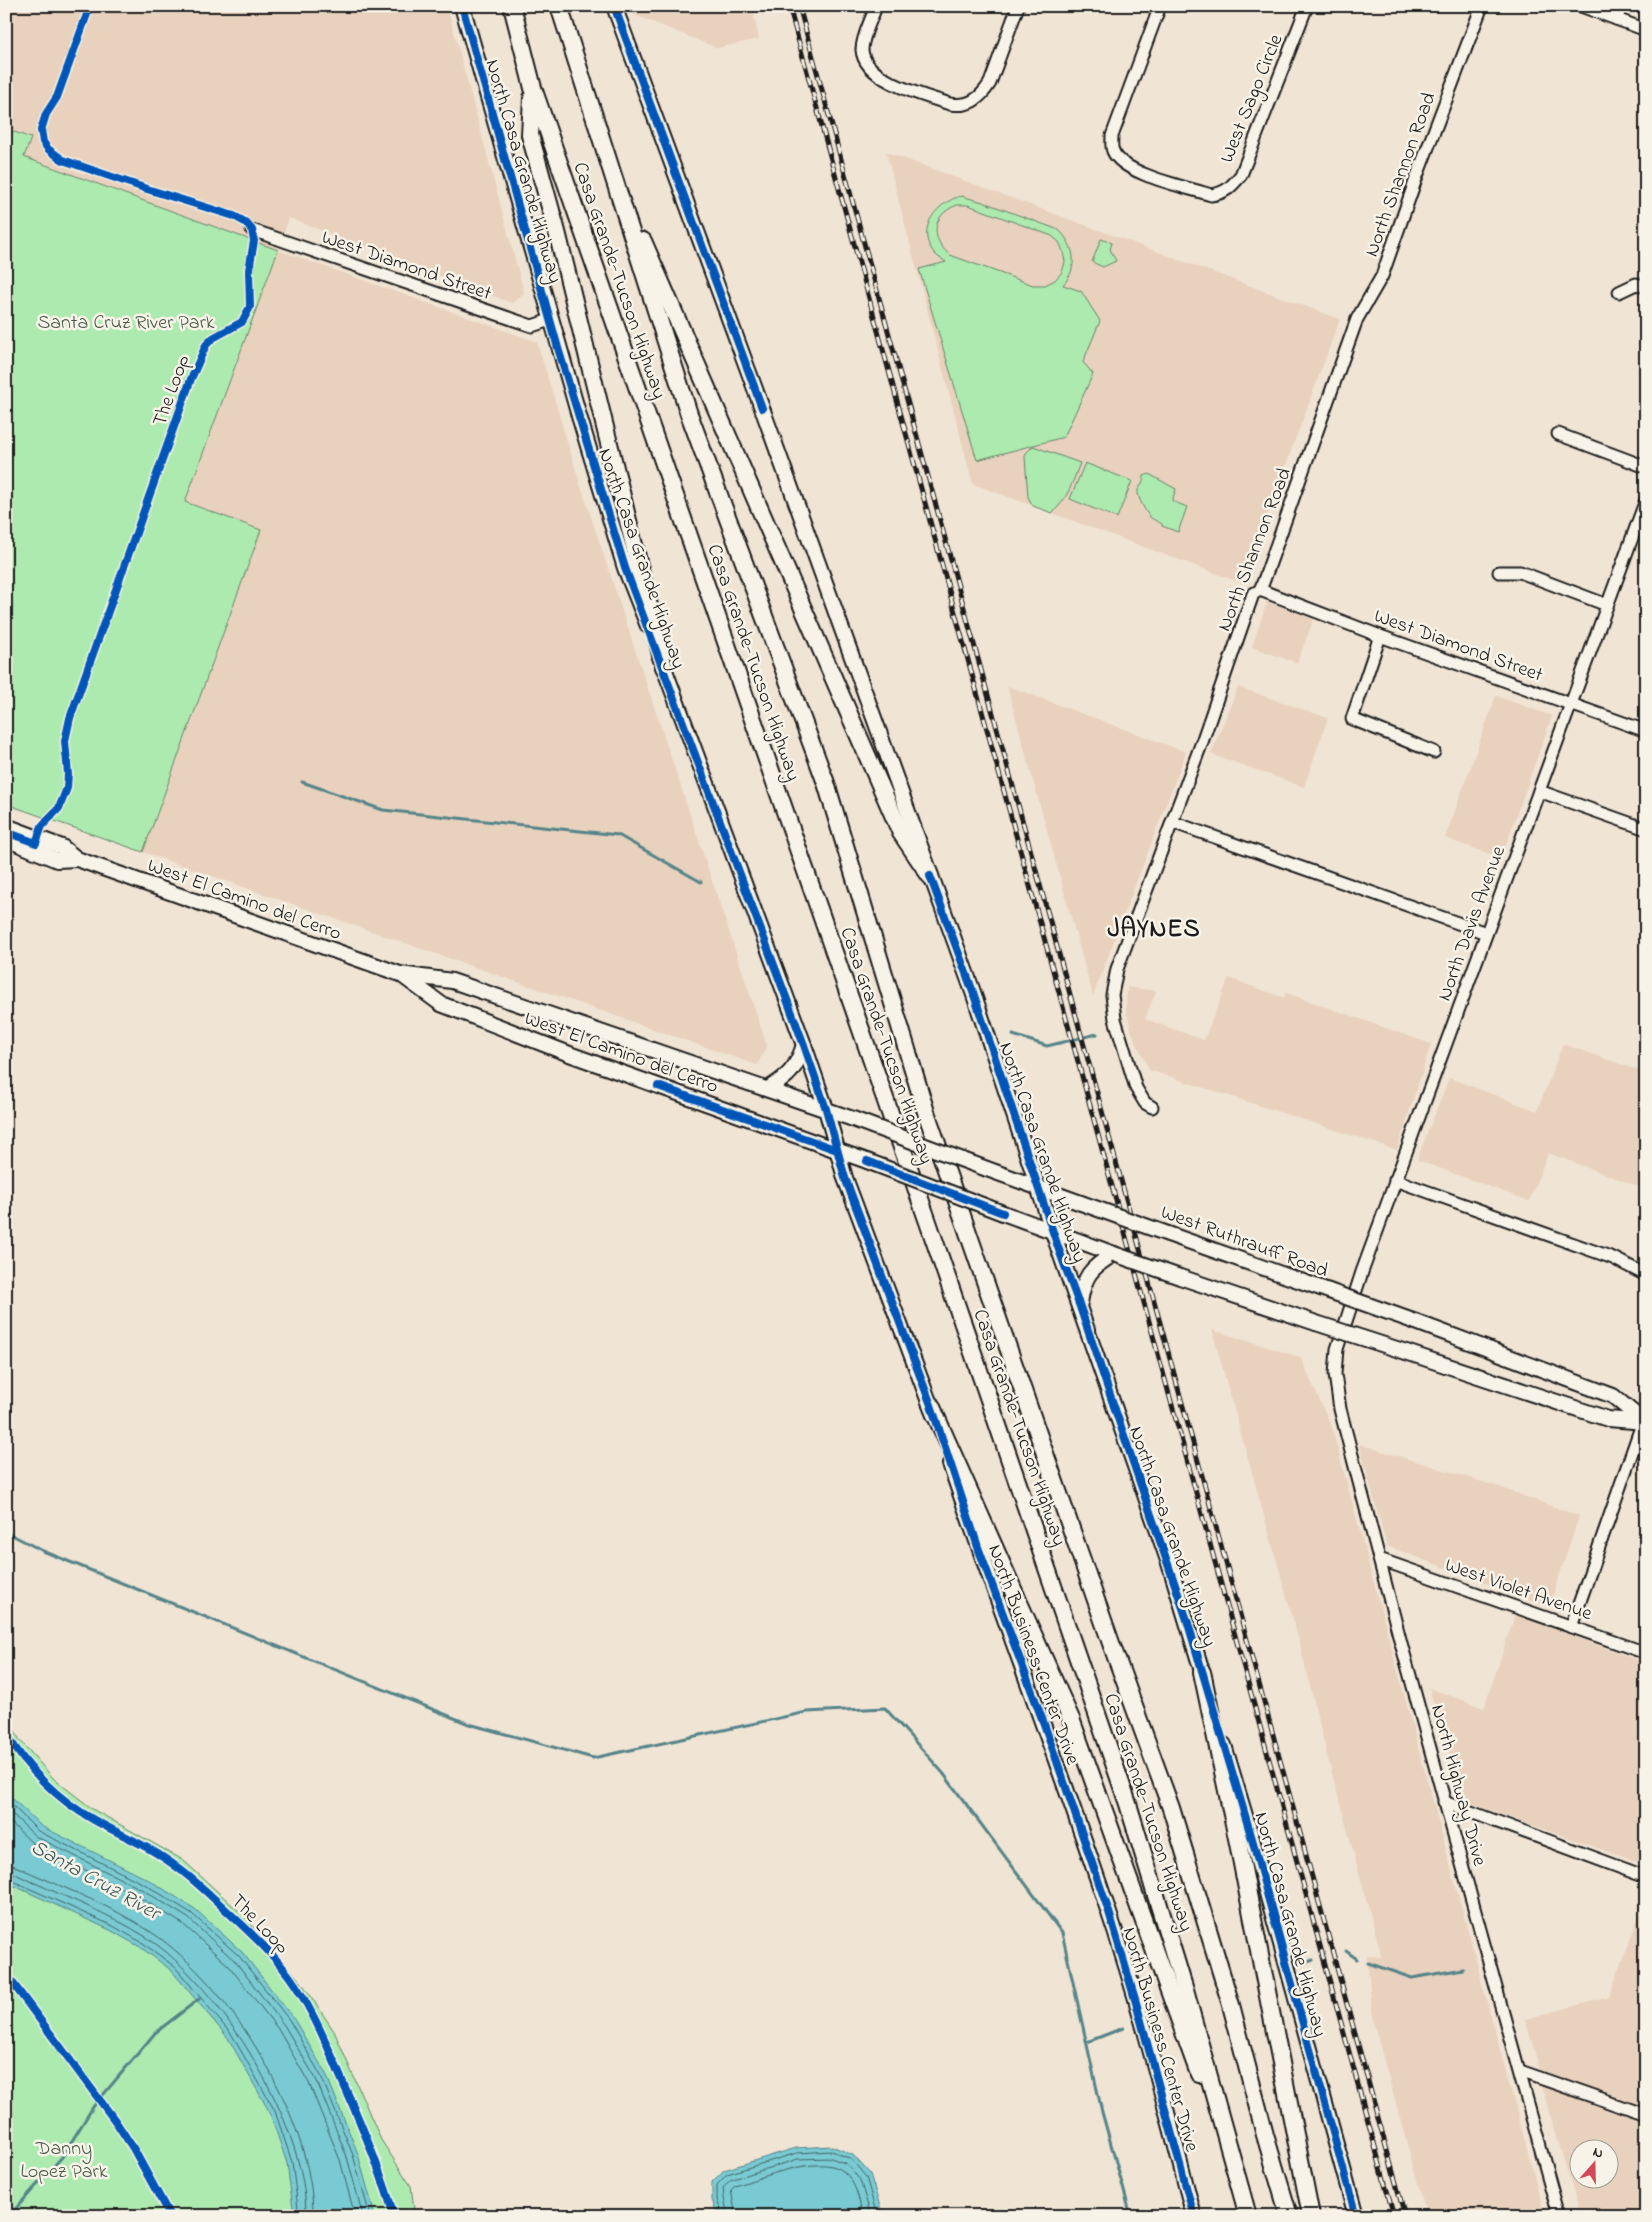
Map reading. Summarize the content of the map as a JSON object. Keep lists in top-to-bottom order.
{
  "streets": {
    "highway": ["Casa Grande-Tucson Highway"],
    "main road": [
      "North Casa Grande Highway",
      "West El Camino del Cerro",
      "West Ruthrauff Road",
      "North Business Center Drive"
    ],
    "street": [
      "West Sago Circle",
      "North Shannon Road",
      "West Diamond Street",
      "North Davis Avenue",
      "West Violet Avenue",
      "North Highway Drive"
    ],
    "cycle path": ["The Loop"]
  },
  "crossings": [
    ["North Casa Grande Highway", "West Diamond Street"],
    ["North Casa Grande Highway", "West El Camino del Cerro"],
    ["North Casa Grande Highway", "West Ruthrauff Road"],
    ["North Casa Grande Highway", "North Business Center Drive"],
    ["North Shannon Road", "West Diamond Street"],
    ["West Diamond Street", "North Davis Avenue"],
    ["West El Camino del Cerro", "West Ruthrauff Road"],
    ["West El Camino del Cerro", "North Business Center Drive"],
    ["North Davis Avenue", "North Highway Drive"],
    ["West Ruthrauff Road", "North Business Center Drive"],
    ["West Violet Avenue", "North Highway Drive"]
  ],
  "districts": ["JAYNES"],
  "water": ["Santa Cruz River"],
  "parks": ["Santa Cruz River Park", "Danny Lopez Park"],
  "north": "top"
}
